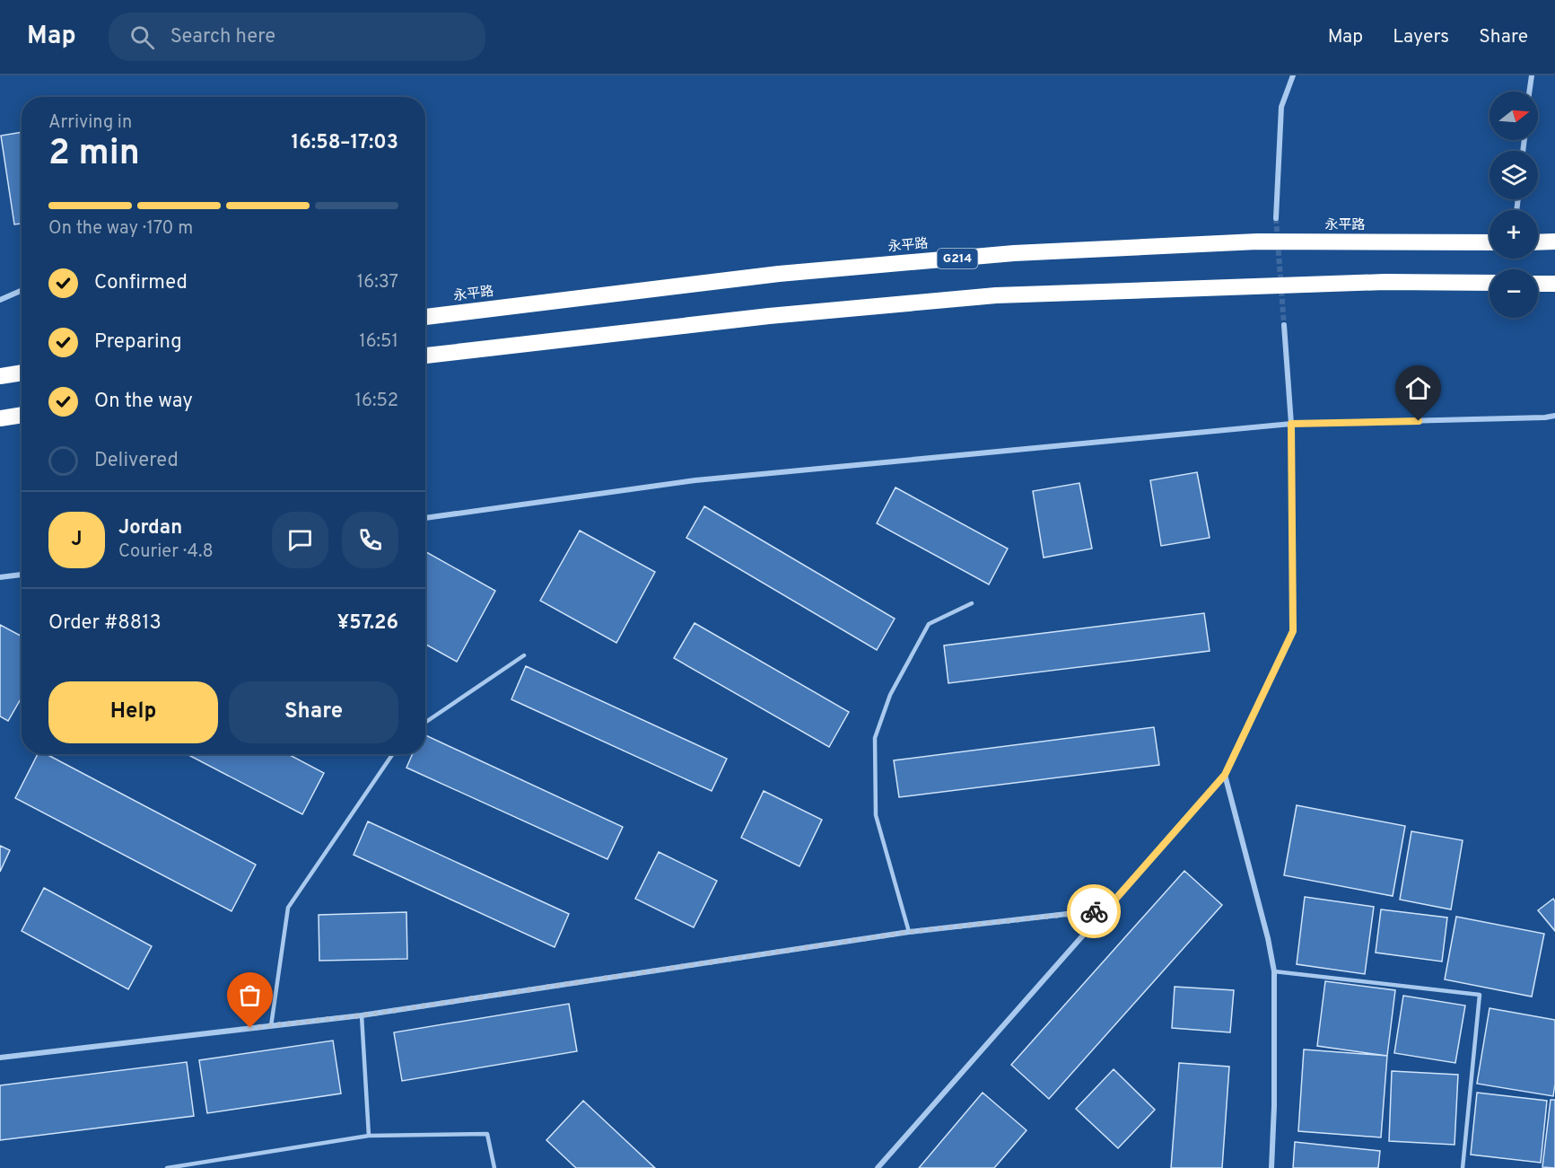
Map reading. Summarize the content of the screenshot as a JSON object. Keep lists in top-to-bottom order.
{
  "streets": {
    "highway": ["永平路", "G214"]
  },
  "north": "right",
  "page": {
    "header": "Map",
    "search": "Search here",
    "nav": ["Map", "Layers", "Share"],
    "map_buttons": ["+", "−"],
    "heading": ["2 min", "Arriving in", "16:58–17:03"],
    "panel": [
      "Jordan",
      "Courier · 4.8",
      "Order #8813",
      "¥57.26"
    ],
    "bar": "On the way · 170 m",
    "list": [
      ["Confirmed", "16:37"],
      ["Preparing", "16:51"],
      ["On the way", "16:52"],
      "Delivered"
    ],
    "round": "J",
    "buttons": ["Help", "Share"]
  }
}
